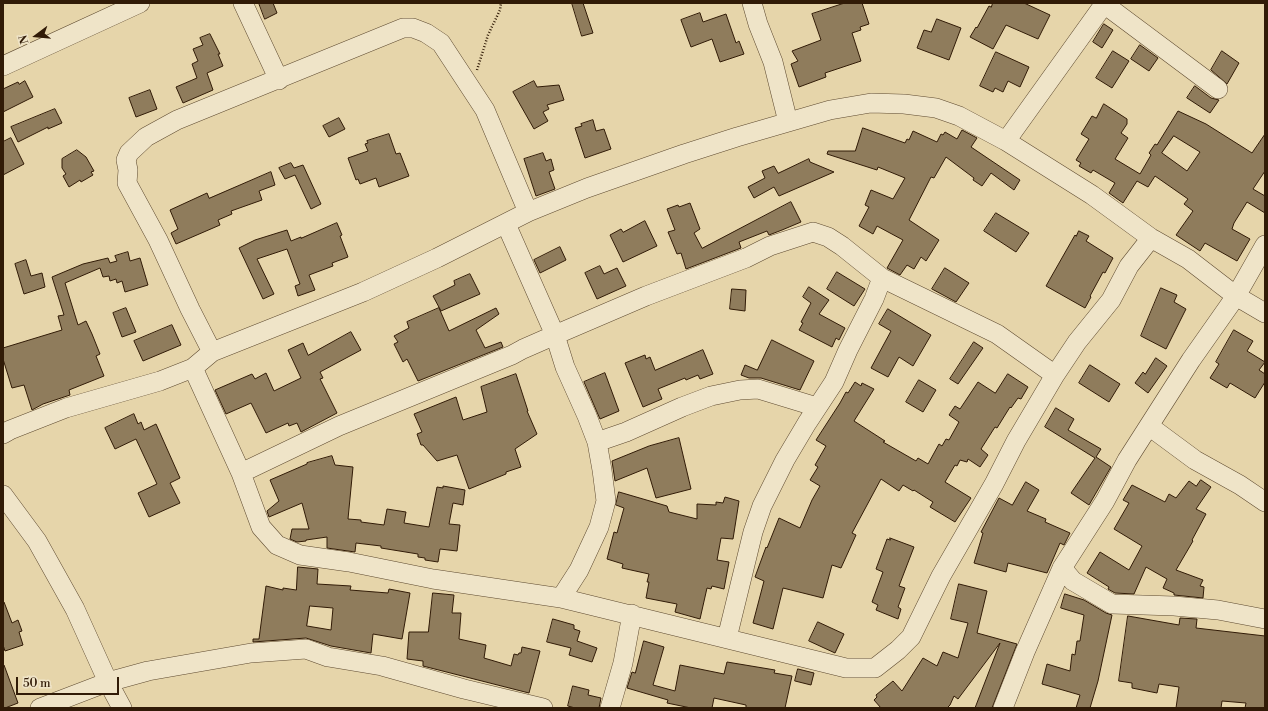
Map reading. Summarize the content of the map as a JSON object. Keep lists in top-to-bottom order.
{
  "scale_bar": "50 m",
  "north": "left"
}
